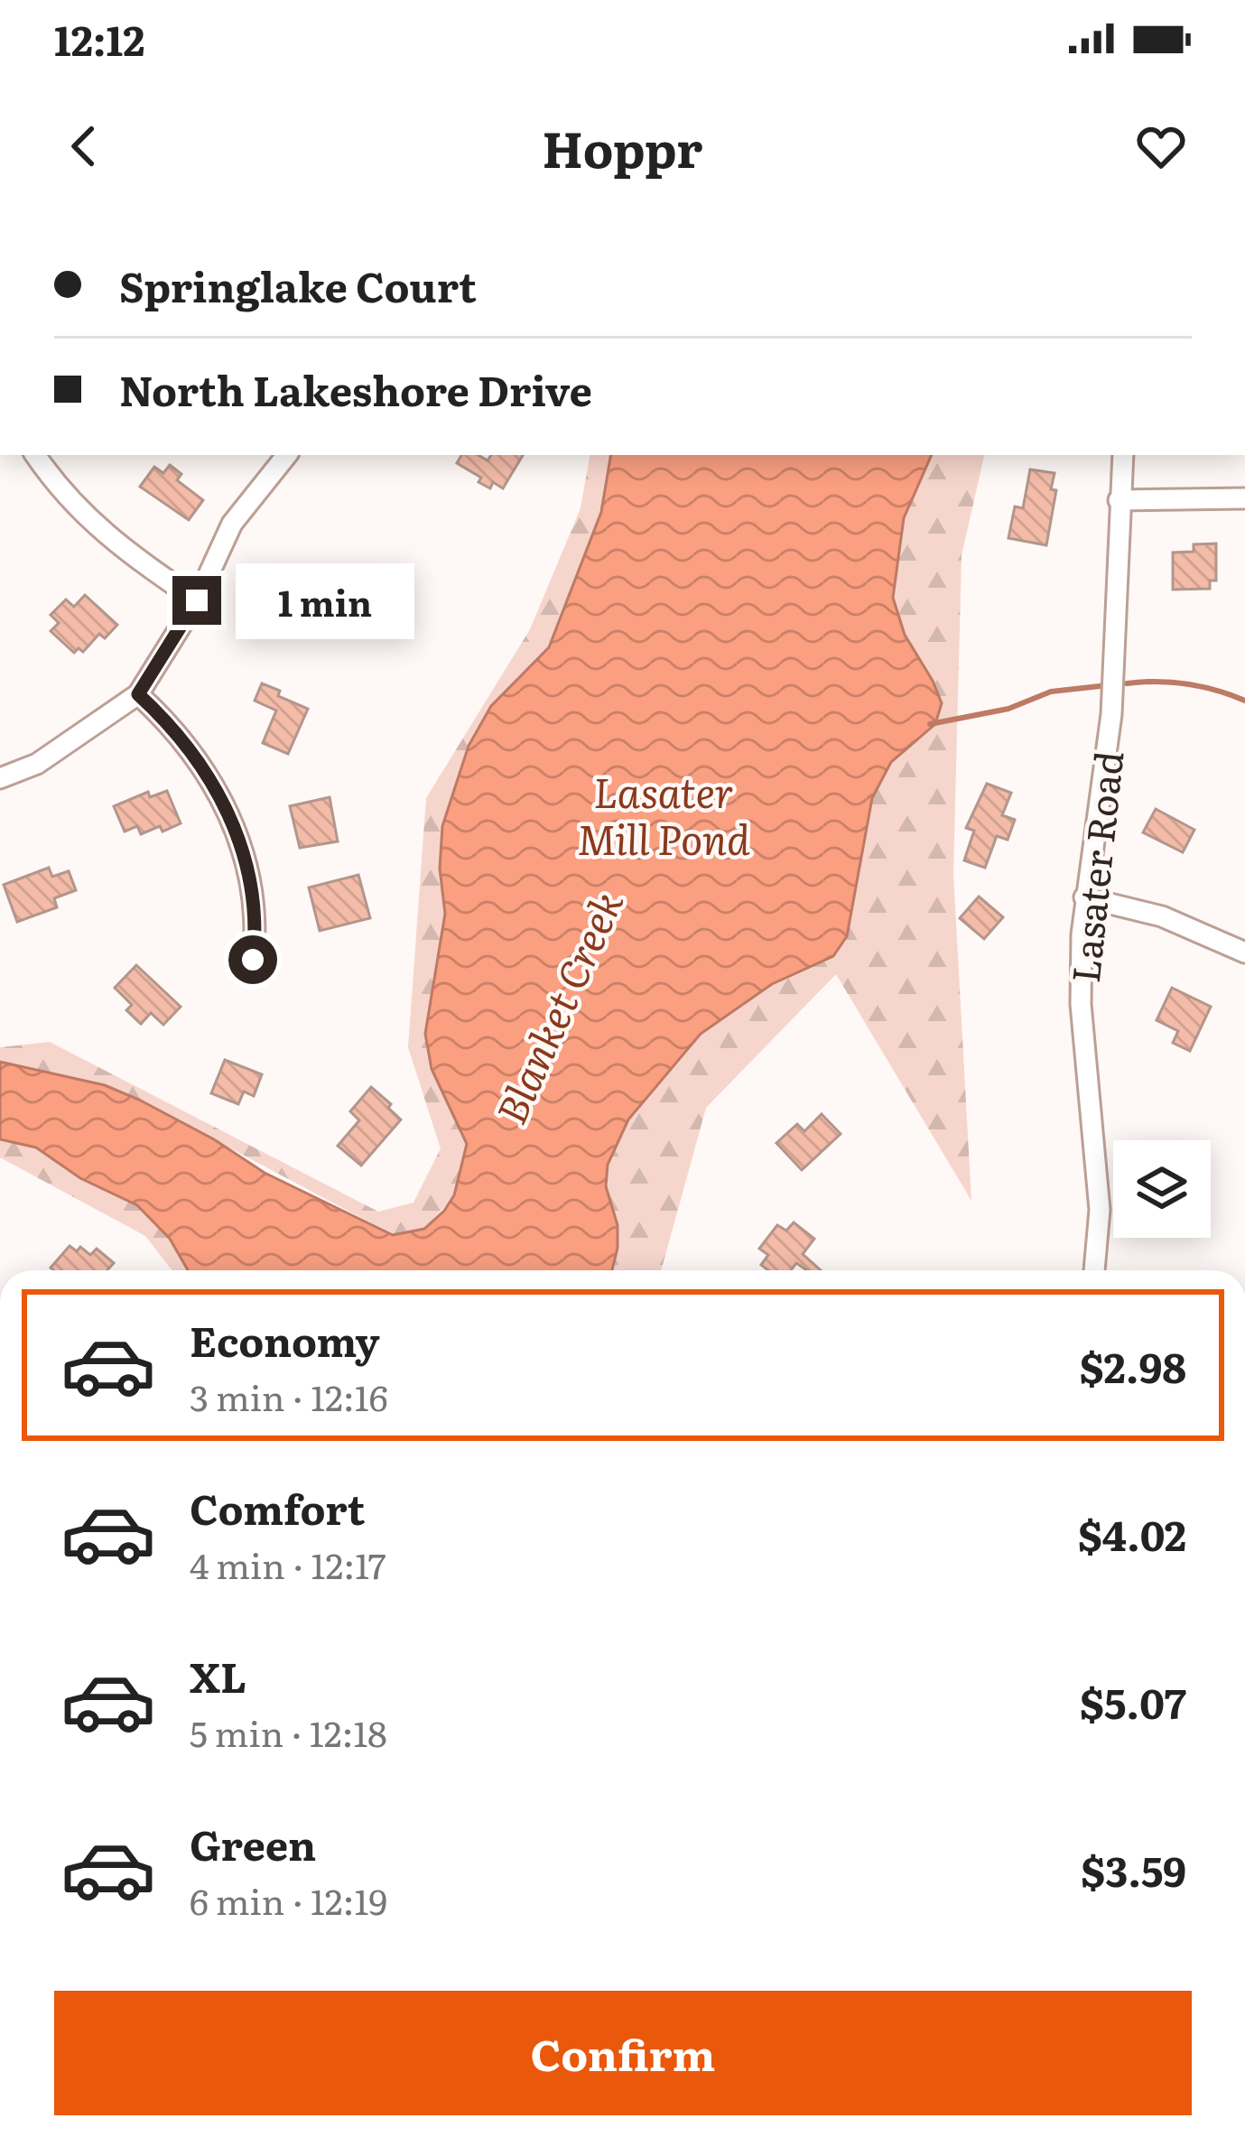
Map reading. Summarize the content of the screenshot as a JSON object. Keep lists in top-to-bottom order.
{
  "streets": {
    "street": ["Lasater Road"]
  },
  "water": ["Lasater Mill Pond", "Blanket Creek"],
  "page": {
    "status": "12:12",
    "header": "Hoppr",
    "banner": ["Springlake Court", "North Lakeshore Drive"],
    "bubble": "1 min",
    "list": [
      {
        "name": "Economy",
        "note": "3 min · 12:16",
        "value": "$2.98"
      },
      {
        "name": "Comfort",
        "note": "4 min · 12:17",
        "value": "$4.02"
      },
      {
        "name": "XL",
        "note": "5 min · 12:18",
        "value": "$5.07"
      },
      {
        "name": "Green",
        "note": "6 min · 12:19",
        "value": "$3.59"
      }
    ],
    "buttons": "Confirm"
  }
}
